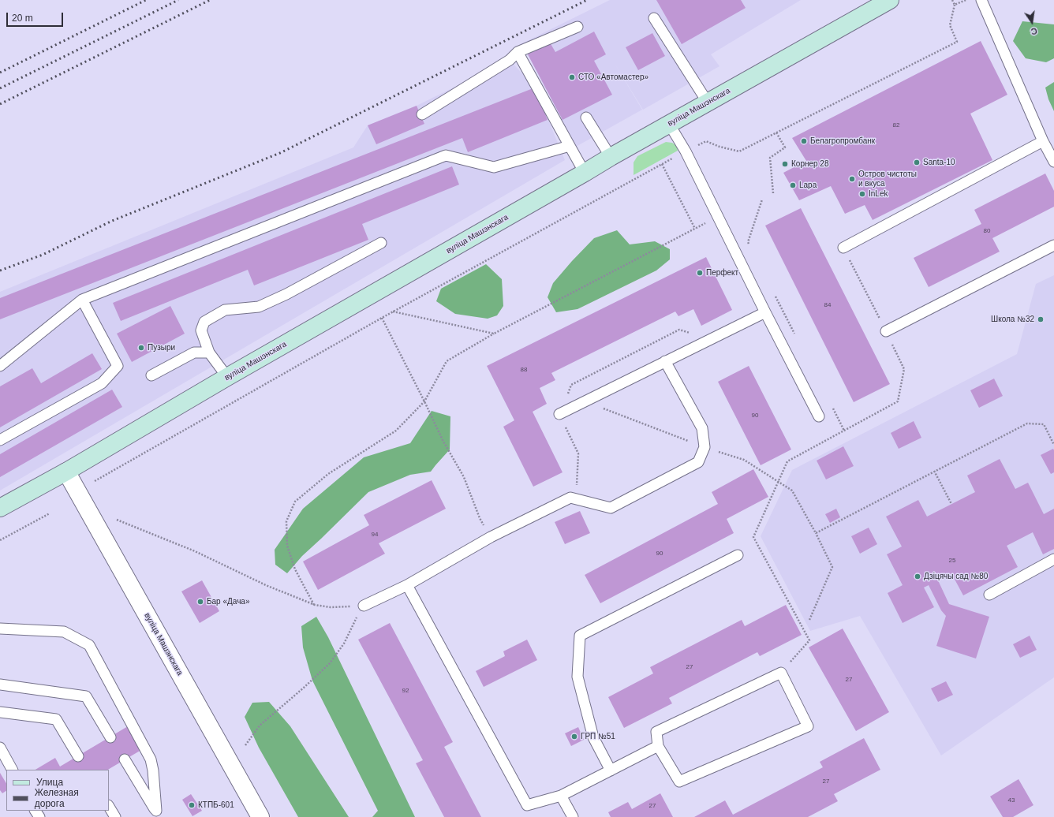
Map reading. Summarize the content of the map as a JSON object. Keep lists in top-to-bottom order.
{
  "streets": {
    "main road": ["вуліца Машэнскага"]
  },
  "places": [
    "СТО «Автомастер»",
    "Белагропромбанк",
    "Santa-10",
    "Корнер 28",
    "Остров чистоты и вкуса",
    "Lapa",
    "InLek",
    "Перфект",
    "Школа №32",
    "Пузыри",
    "Дзіцячы сад №80",
    "Бар «Дача»",
    "ГРП №51",
    "КТПБ-601"
  ],
  "house_numbers": [
    "82",
    "80",
    "84",
    "88",
    "90",
    "94",
    "90",
    "25",
    "27",
    "27",
    "92",
    "27",
    "43",
    "27"
  ],
  "legend": ["Улица", "Железная дорога"],
  "scale_bar": "20 m",
  "north": "bottom"
}
